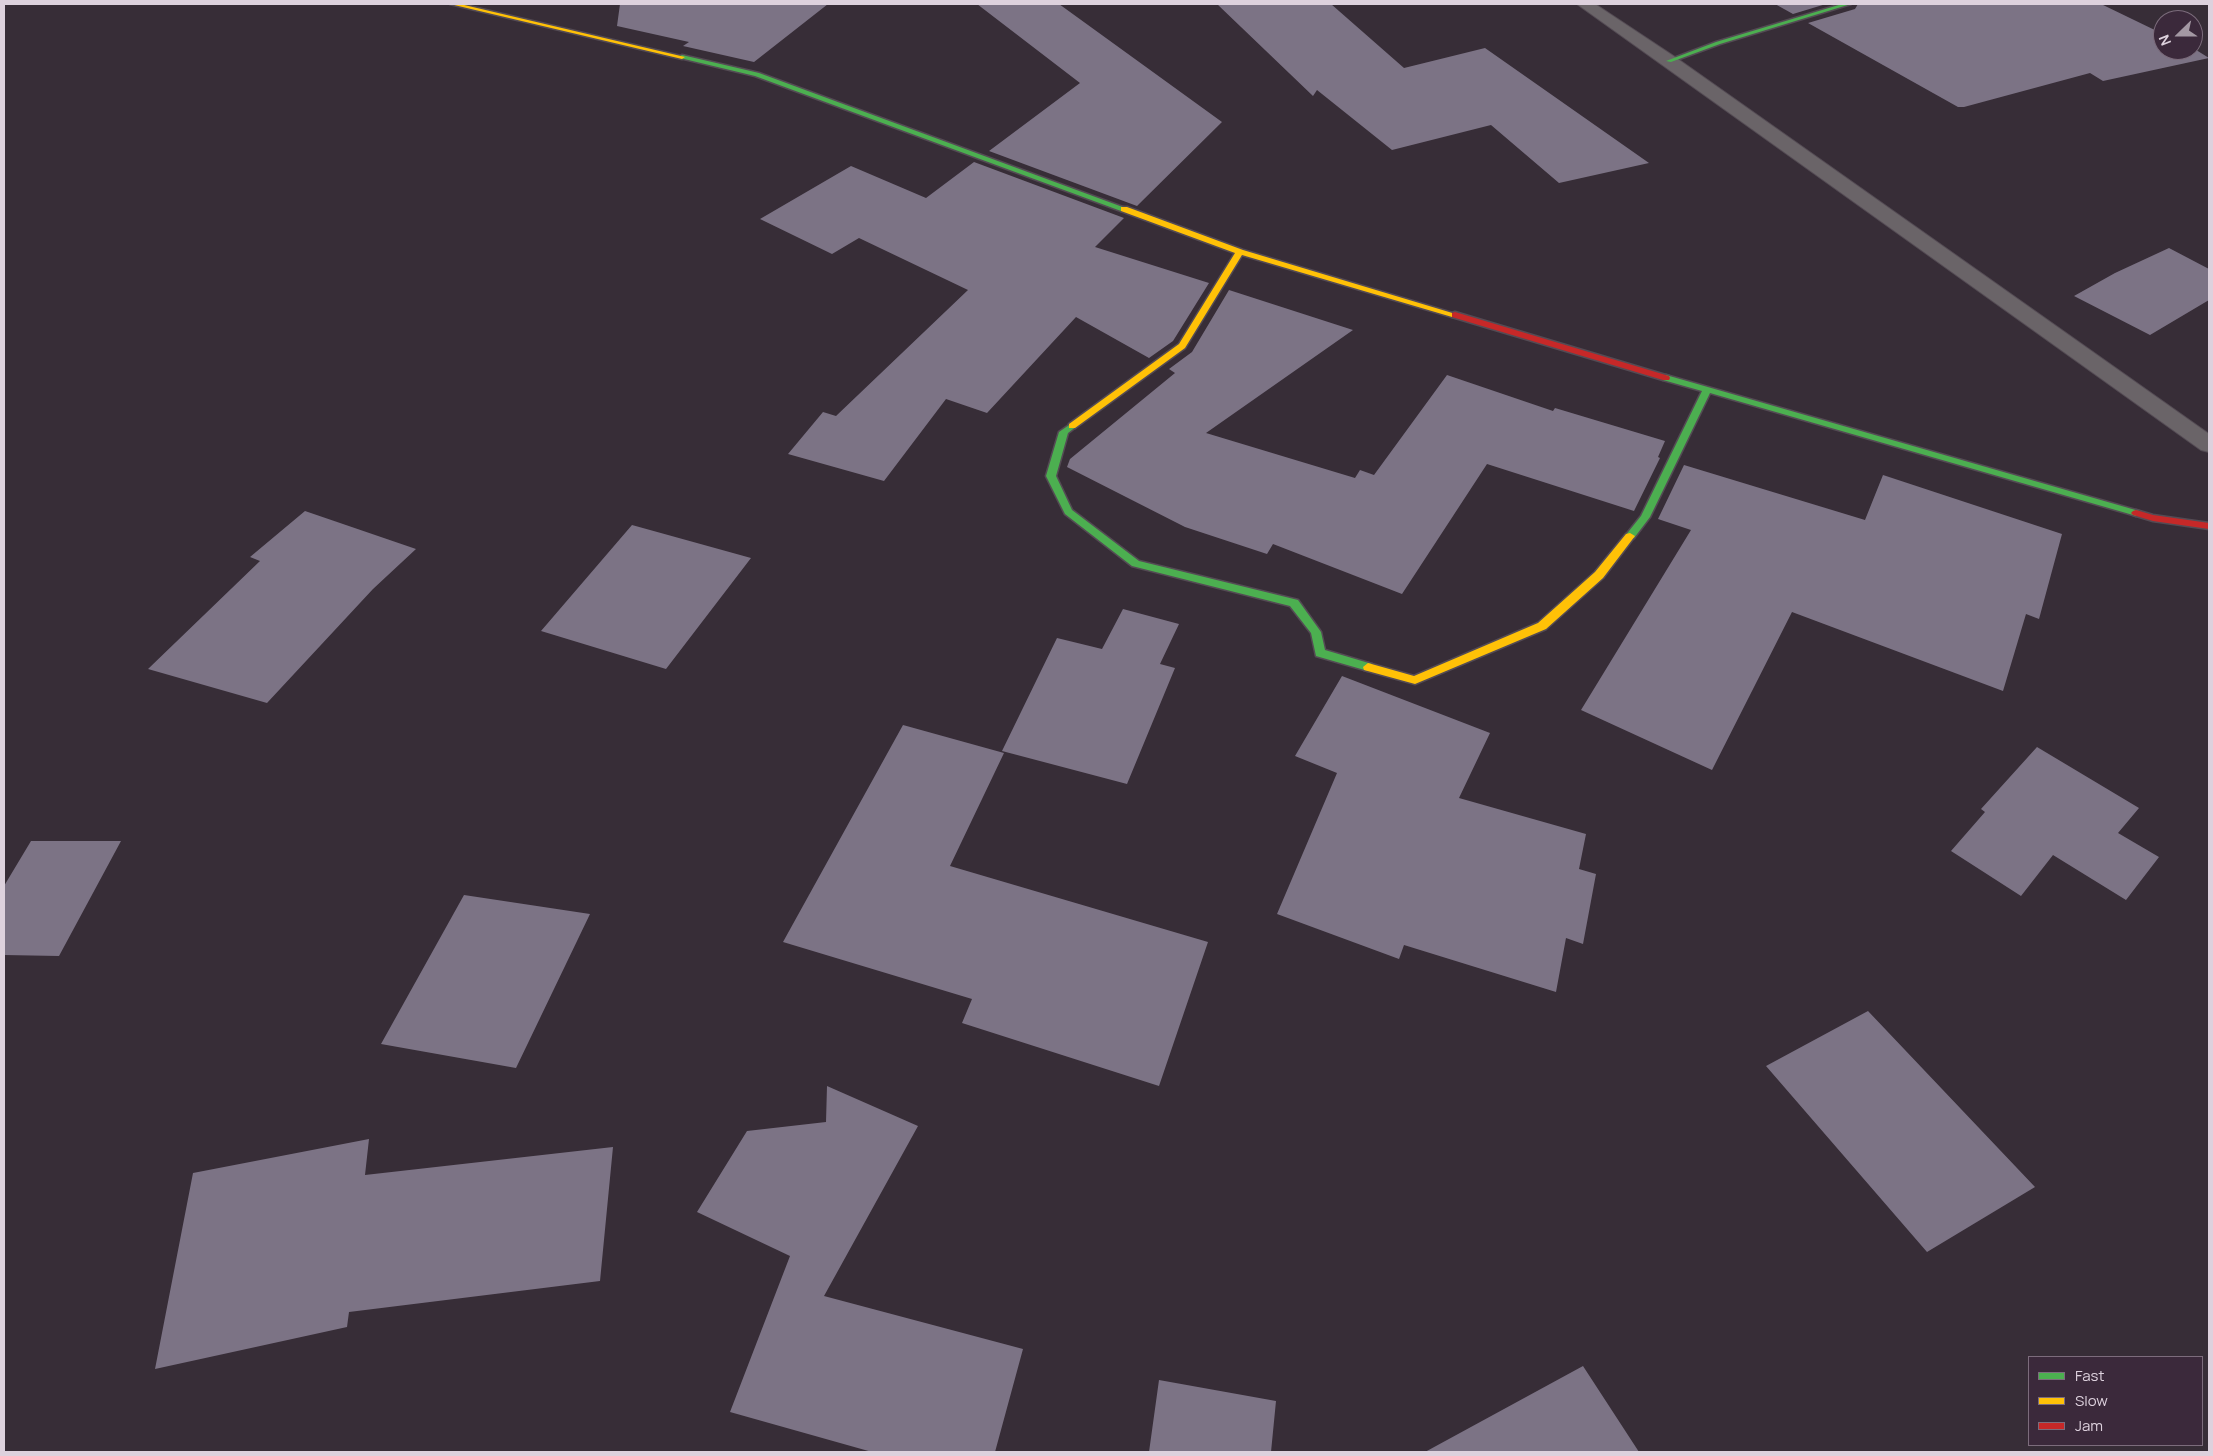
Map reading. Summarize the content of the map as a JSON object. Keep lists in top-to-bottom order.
{
  "legend": ["Fast", "Slow", "Jam"],
  "north": "left"
}
